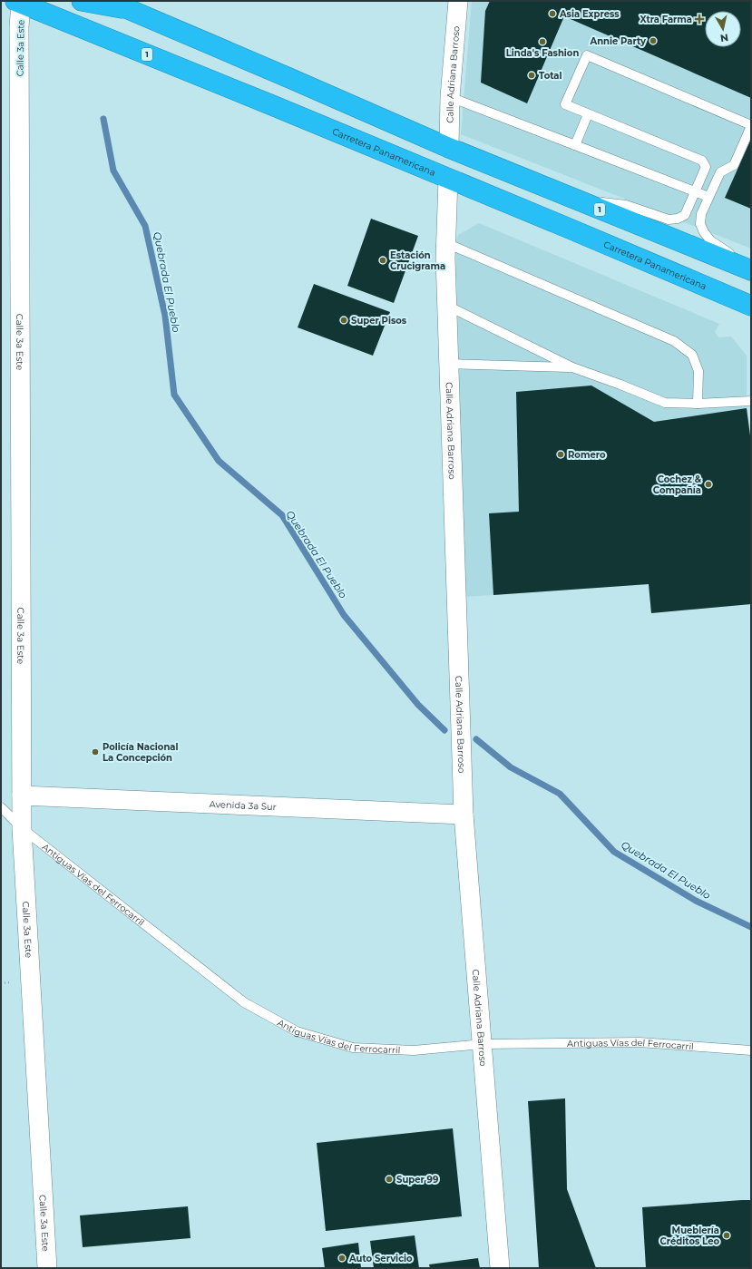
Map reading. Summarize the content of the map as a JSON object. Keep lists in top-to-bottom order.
{
  "streets": {
    "highway": ["1", "Carretera Panamericana"],
    "street": ["Calle 3a Este", "Calle Adriana Barroso", "Avenida 3a Sur"],
    "lane": ["Antiguas Vías del Ferrocarril"]
  },
  "crossings": [
    ["Calle 3a Este", "Carretera Panamericana"],
    ["Calle 3a Este", "Avenida 3a Sur"],
    ["Calle 3a Este", "Antiguas Vías del Ferrocarril"],
    ["1", "Calle Adriana Barroso"],
    ["Calle Adriana Barroso", "Carretera Panamericana"],
    ["Calle Adriana Barroso", "Avenida 3a Sur"],
    ["Calle Adriana Barroso", "Antiguas Vías del Ferrocarril"]
  ],
  "water": ["Quebrada El Pueblo"],
  "places": {
    "other": [
      "Asia Express",
      "Annie Party",
      "Linda's Fashion",
      "Total",
      "Estación Crucigrama",
      "Super Pisos",
      "Romero",
      "Cochez & Compañía",
      "Policía Nacional La Concepción",
      "Super 99",
      "Mueblería Créditos Leo",
      "Auto Servicio"
    ],
    "health": ["Xtra Farma"]
  },
  "north": "bottom"
}
